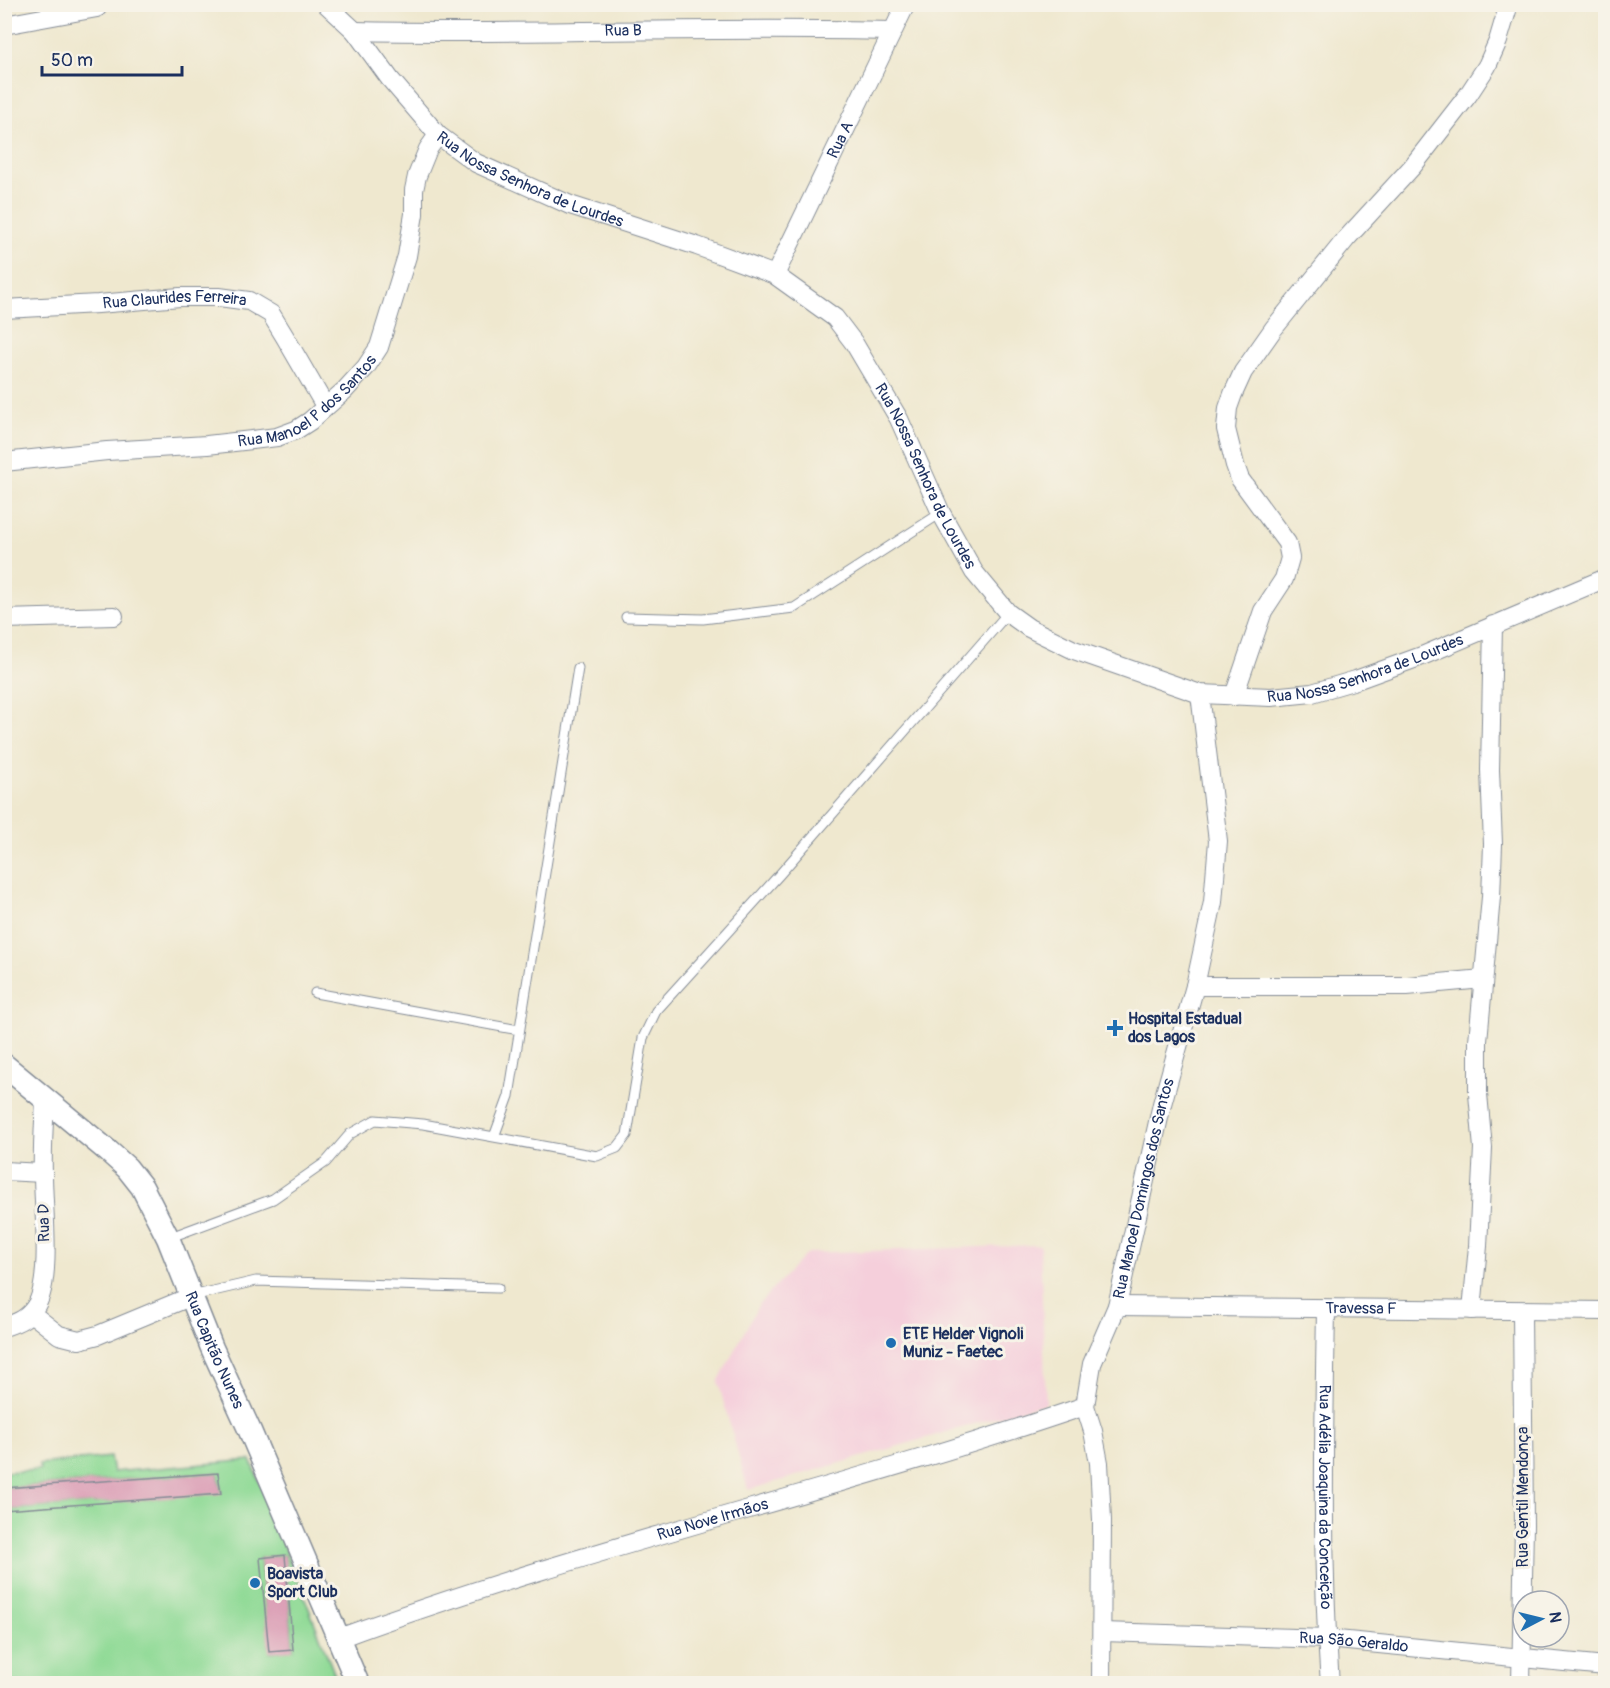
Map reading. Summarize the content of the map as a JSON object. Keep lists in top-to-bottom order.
{
  "streets": {
    "street": [
      "Rua B",
      "Rua A",
      "Rua Nossa Senhora de Lourdes",
      "Rua Claurides Ferreira",
      "Rua Manoel P dos Santos",
      "Rua Manoel Domingos dos Santos",
      "Rua D",
      "Travessa F",
      "Rua Capitão Nunes",
      "Rua Adélia Joaquina da Conceição",
      "Rua Gentil Mendonça",
      "Rua Nove Irmãos",
      "Rua São Geraldo"
    ]
  },
  "crossings": [
    ["Rua B", "Rua A"],
    ["Rua B", "Rua Nossa Senhora de Lourdes"],
    ["Rua A", "Rua Nossa Senhora de Lourdes"],
    ["Rua Nossa Senhora de Lourdes", "Rua Manoel P dos Santos"],
    ["Rua Nossa Senhora de Lourdes", "Rua Manoel Domingos dos Santos"],
    ["Rua Claurides Ferreira", "Rua Manoel P dos Santos"],
    ["Rua Manoel Domingos dos Santos", "Travessa F"],
    ["Rua Manoel Domingos dos Santos", "Rua Nove Irmãos"],
    ["Rua Manoel Domingos dos Santos", "Rua São Geraldo"],
    ["Rua D", "Rua Capitão Nunes"],
    ["Travessa F", "Rua Adélia Joaquina da Conceição"],
    ["Travessa F", "Rua Gentil Mendonça"],
    ["Rua Capitão Nunes", "Rua Nove Irmãos"],
    ["Rua Adélia Joaquina da Conceição", "Rua São Geraldo"],
    ["Rua Gentil Mendonça", "Rua São Geraldo"]
  ],
  "places": {
    "health": ["Hospital Estadual dos Lagos"],
    "other": ["ETE Helder Vignoli Muniz - Faetec", "Boavista Sport Club"]
  },
  "scale_bar": "50 m",
  "north": "right"
}
